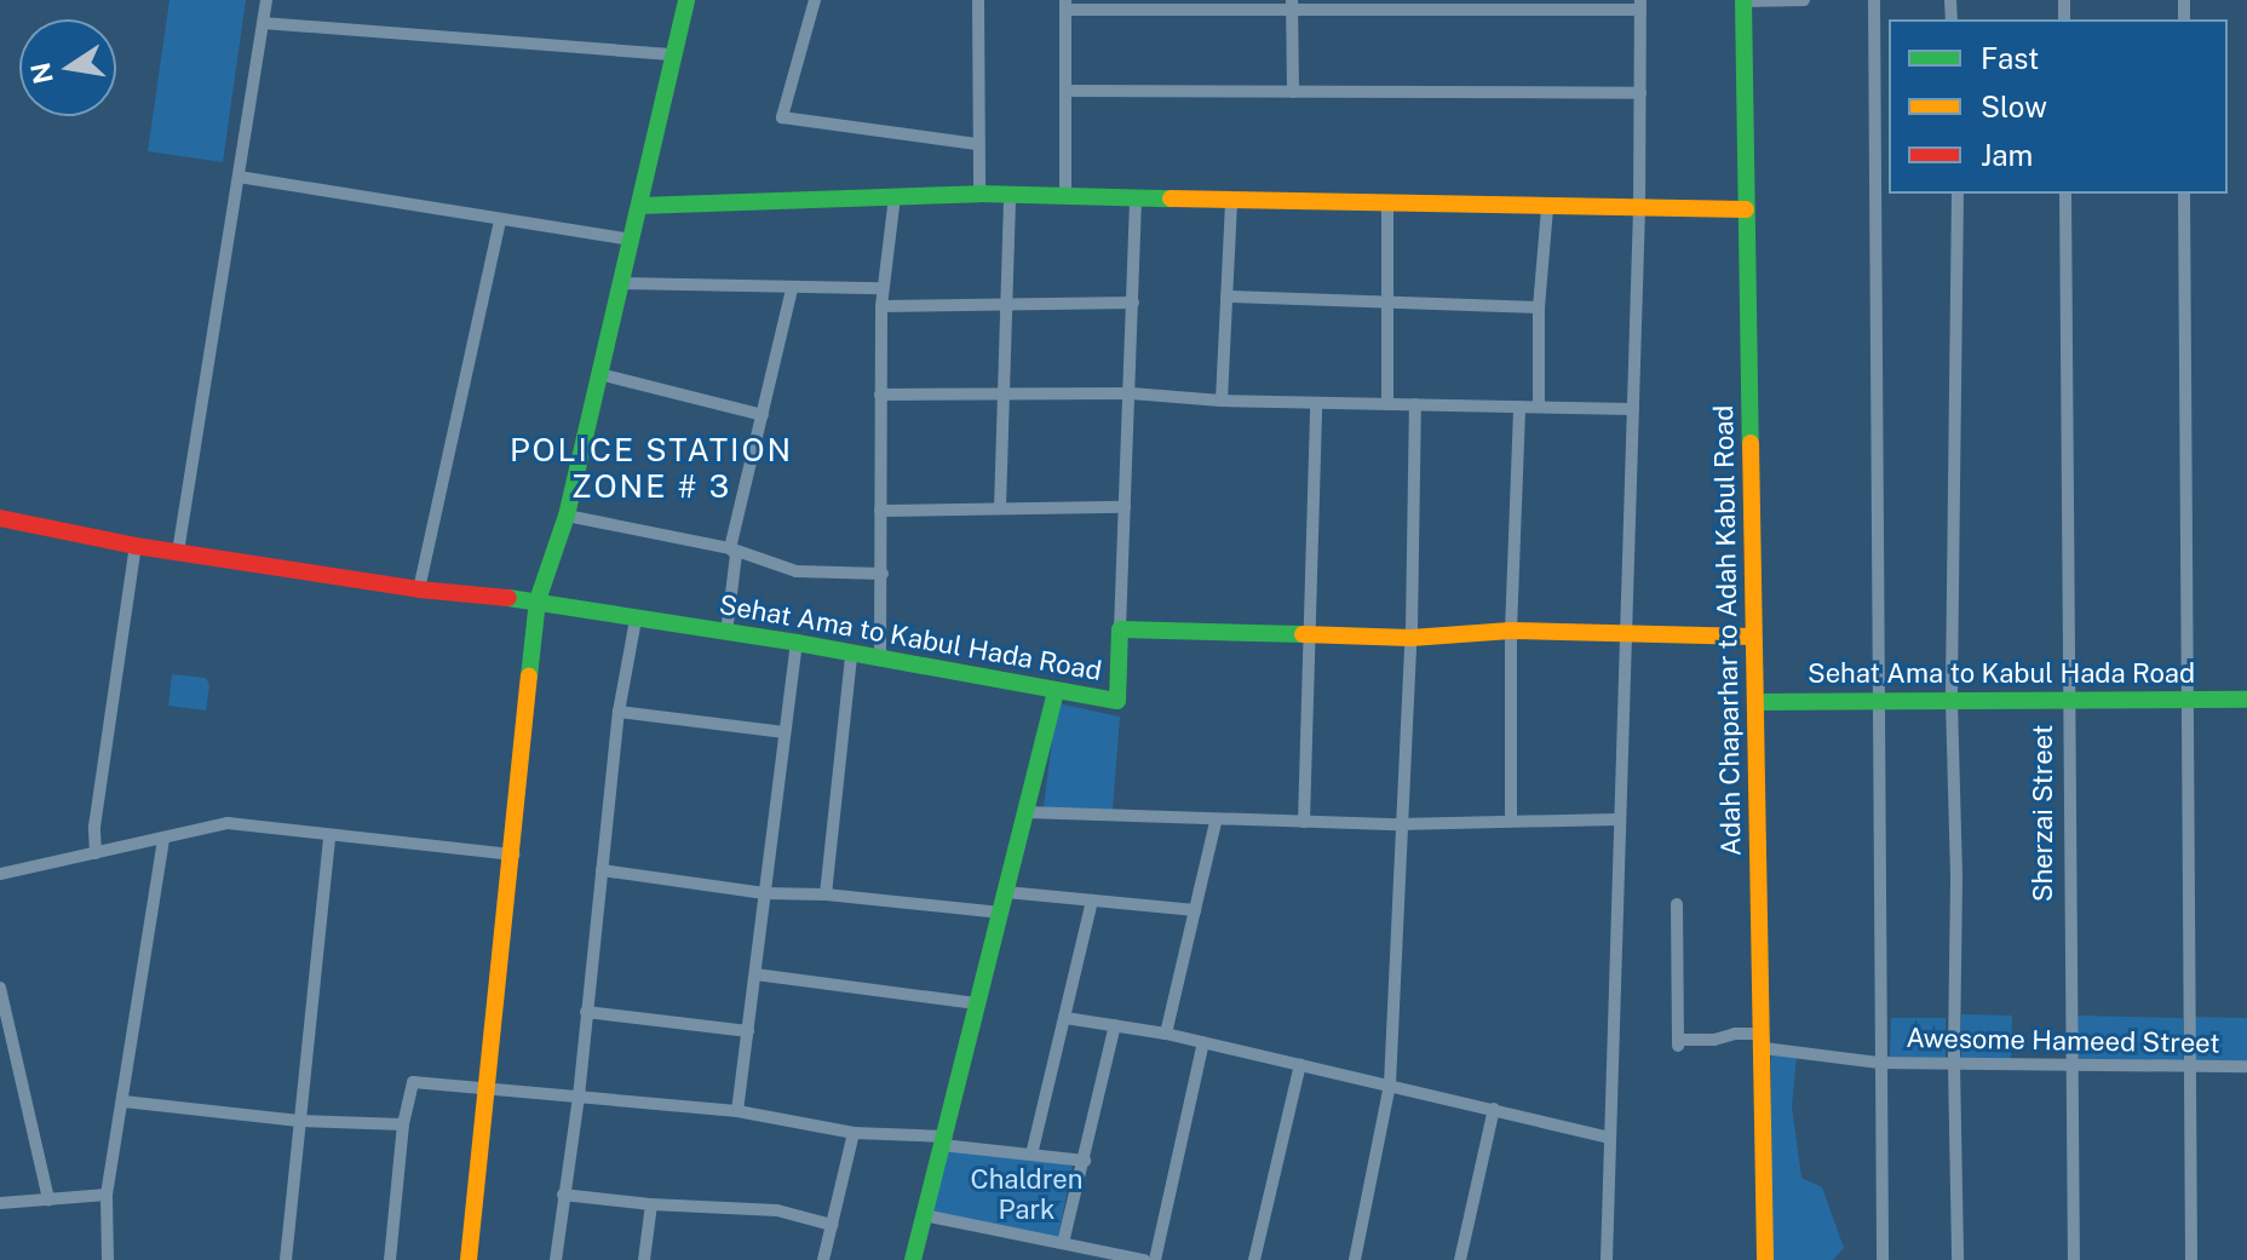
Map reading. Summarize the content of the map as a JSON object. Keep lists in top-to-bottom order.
{
  "streets": {
    "main road": ["Adah Chaparhar to Adah Kabul Road", "Sehat Ama to Kabul Hada Road"],
    "street": ["Sherzai Street", "Awesome Hameed Street"]
  },
  "crossings": [
    ["Adah Chaparhar to Adah Kabul Road", "Sehat Ama to Kabul Hada Road"],
    ["Adah Chaparhar to Adah Kabul Road", "Awesome Hameed Street"],
    ["Sehat Ama to Kabul Hada Road", "Sherzai Street"],
    ["Sherzai Street", "Awesome Hameed Street"]
  ],
  "districts": ["POLICE STATION ZONE # 3"],
  "parks": ["Chaldren Park"],
  "legend": ["Fast", "Slow", "Jam"],
  "north": "left"
}
